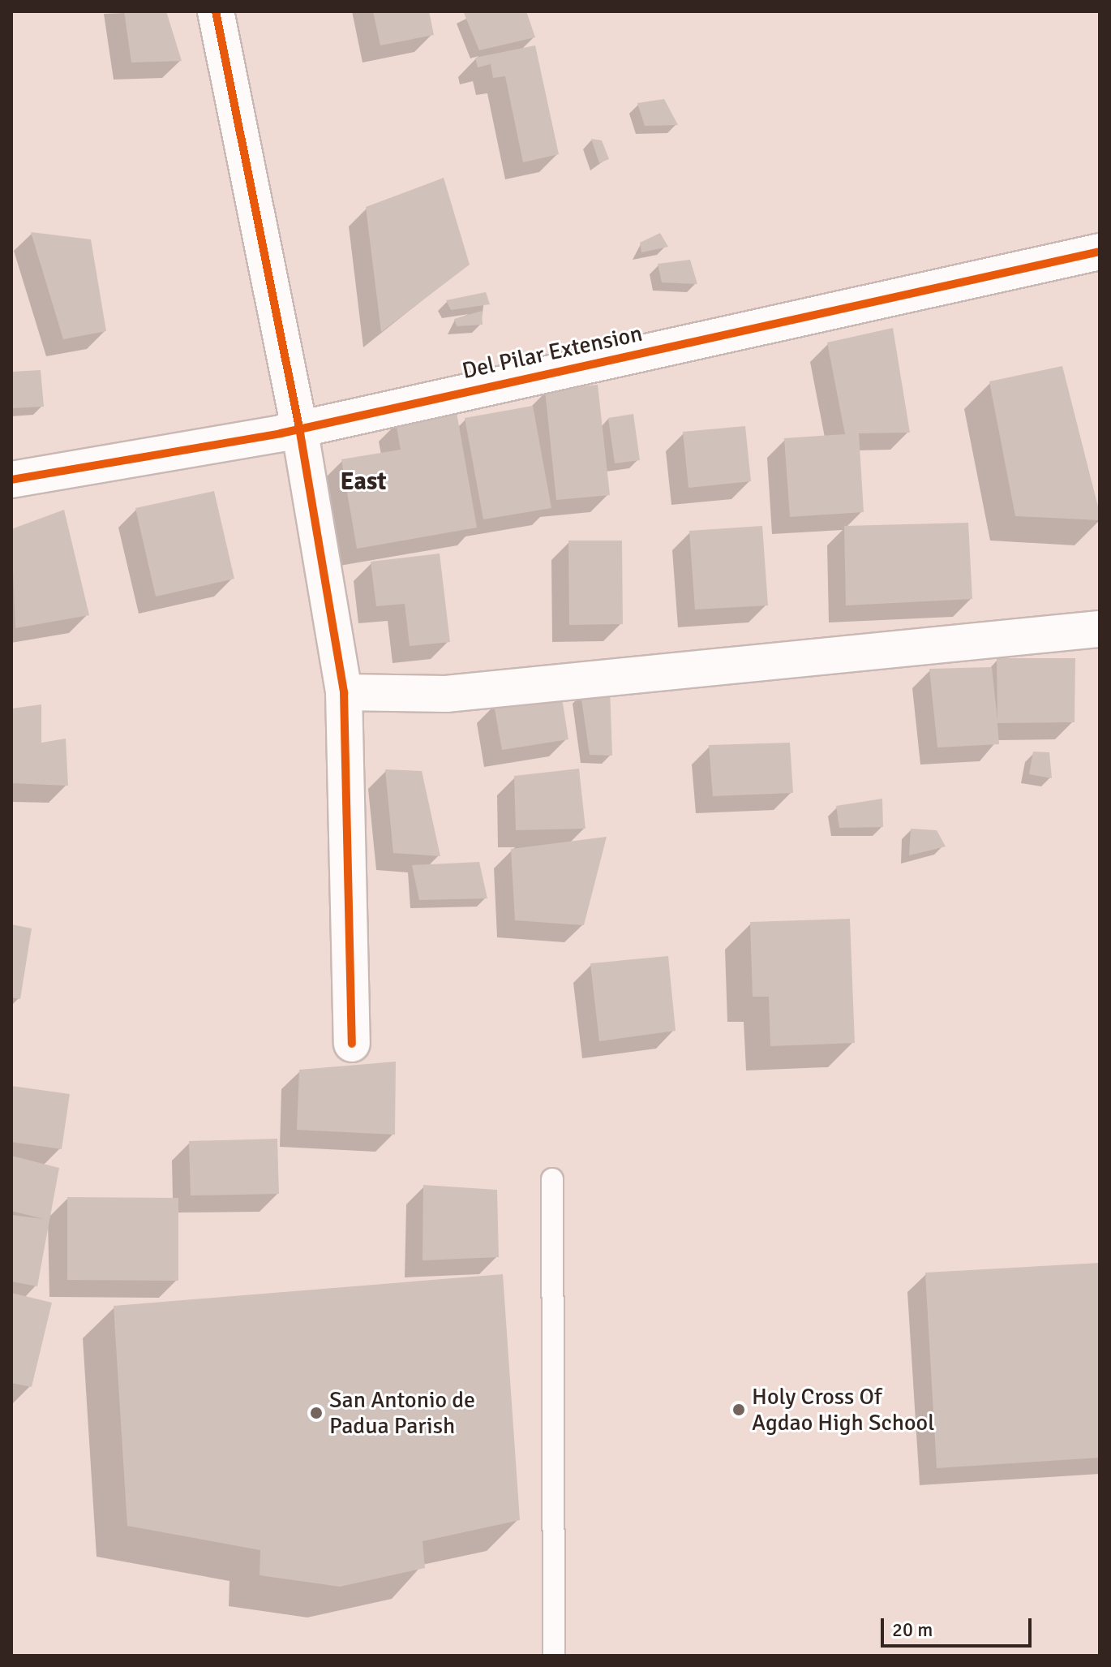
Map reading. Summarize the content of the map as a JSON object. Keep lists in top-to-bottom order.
{
  "streets": {
    "street": ["Del Pilar Extension"]
  },
  "districts": ["East"],
  "places": ["Holy Cross Of Agdao High School", "San Antonio de Padua Parish"],
  "scale_bar": "20 m"
}
